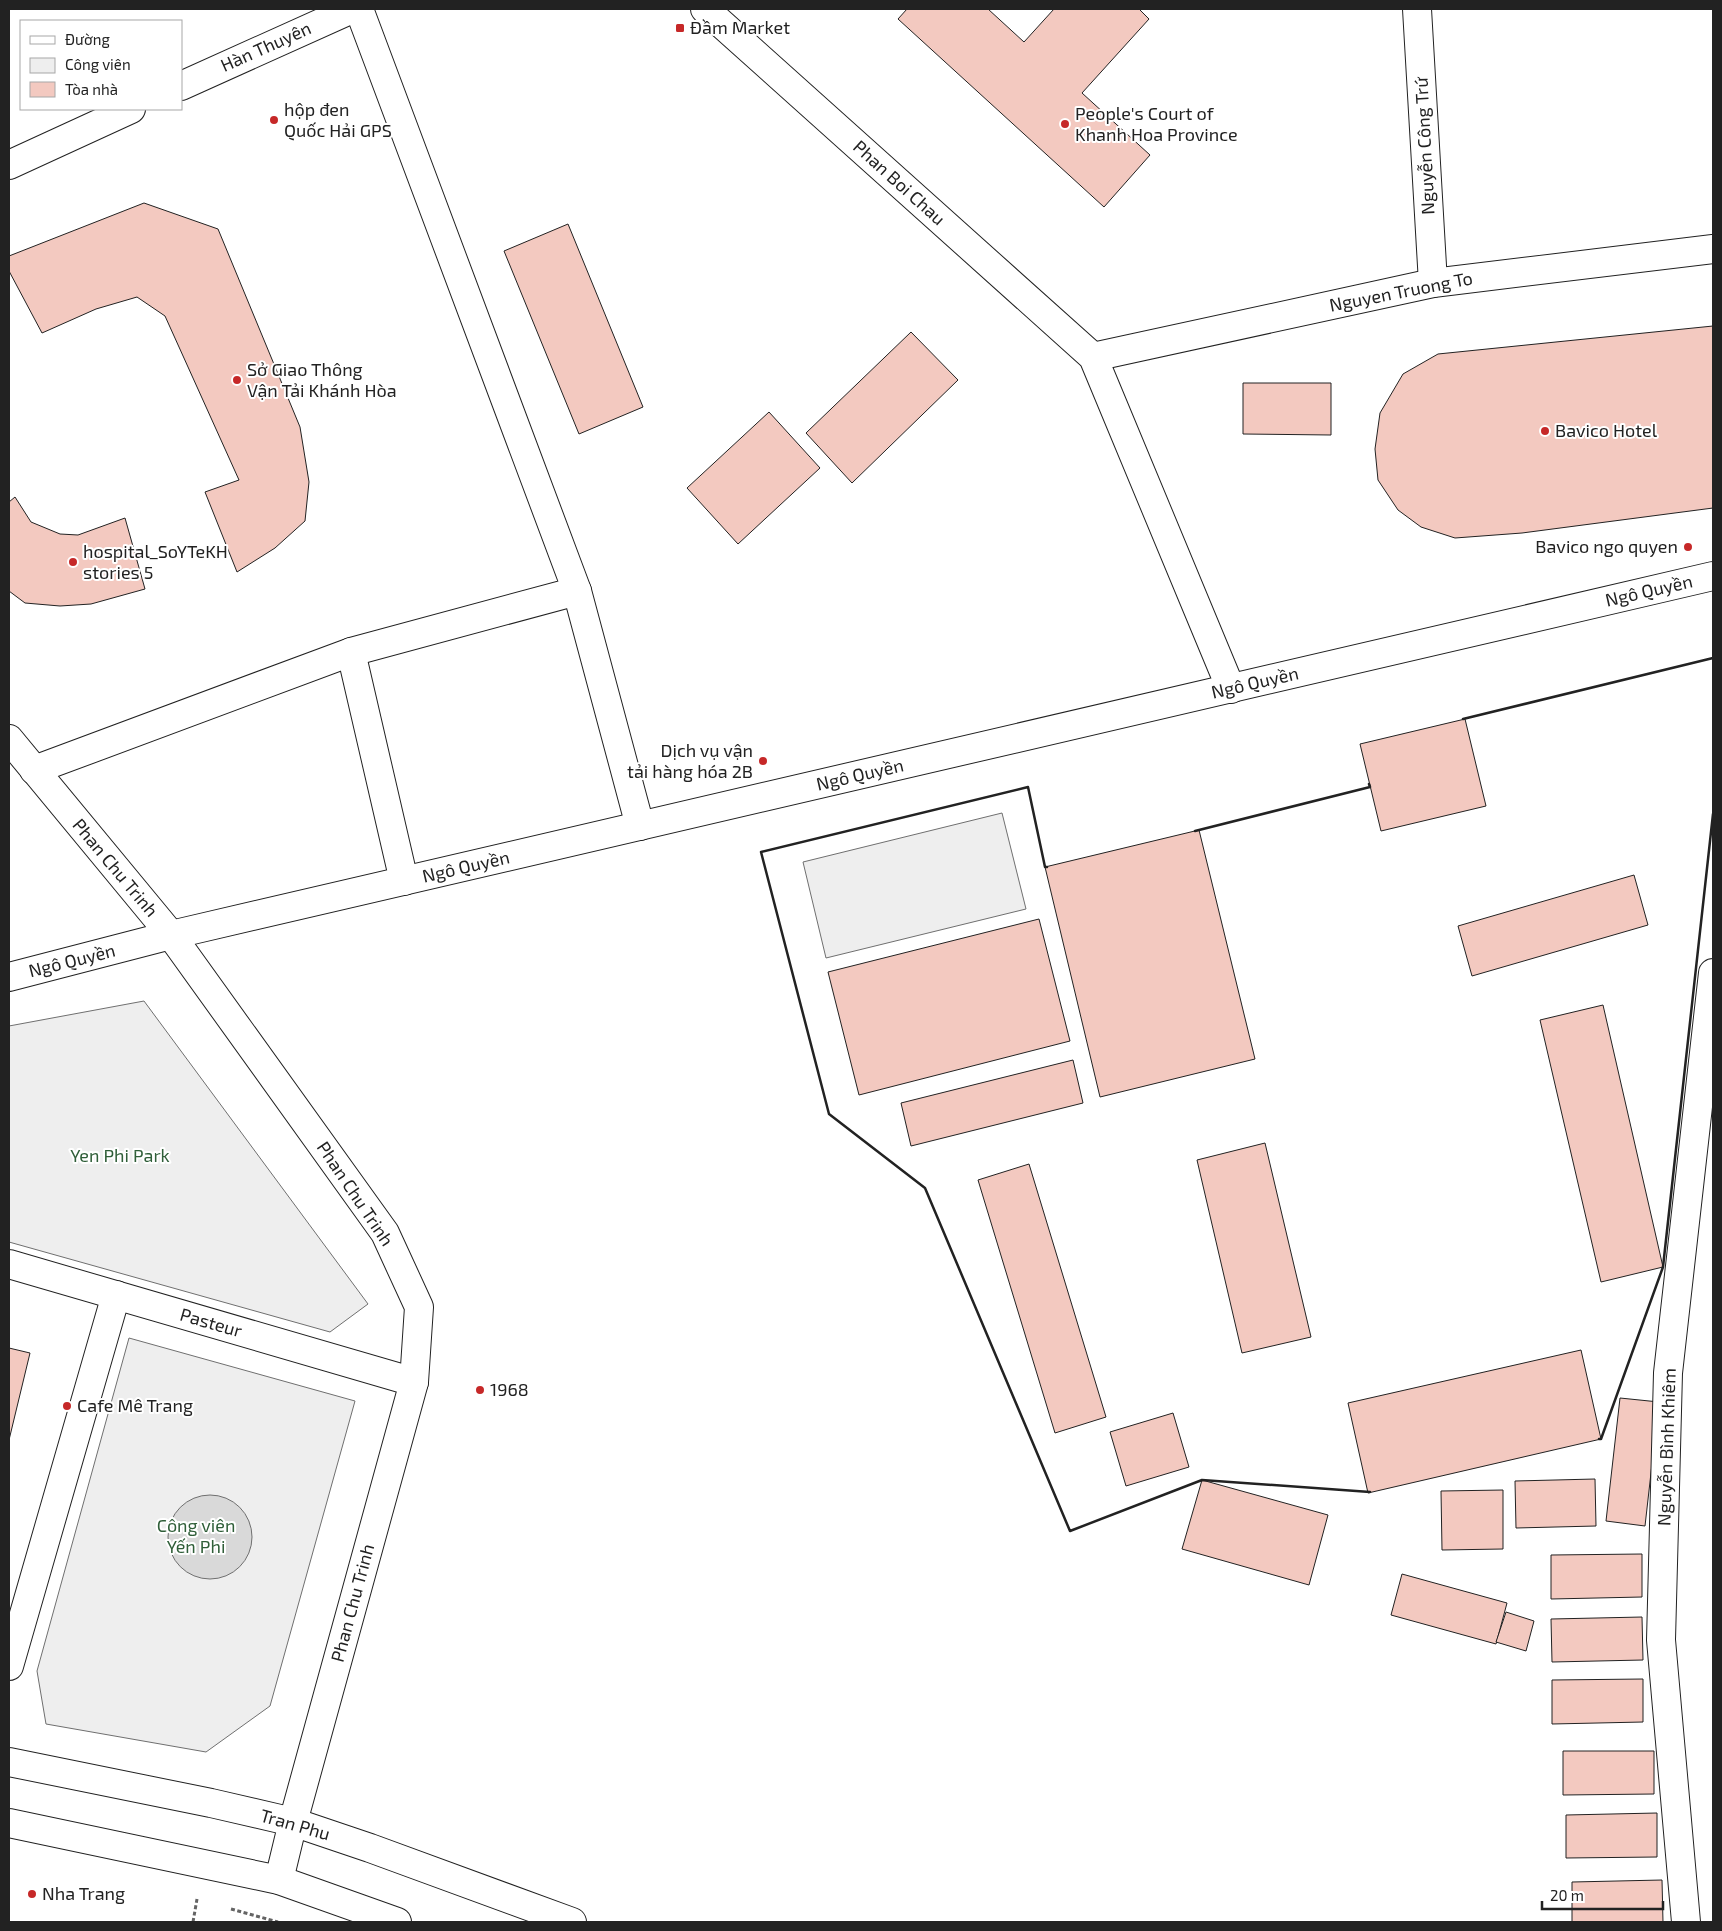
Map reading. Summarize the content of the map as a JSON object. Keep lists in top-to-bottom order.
{
  "streets": {
    "street": [
      "Hàn Thuyên",
      "Nguyễn Công Trứ",
      "Phan Boi Chau",
      "Nguyen Truong To",
      "Ngô Quyền",
      "Phan Chu Trinh",
      "Pasteur",
      "Nguyễn Bình Khiêm",
      "Tran Phu"
    ]
  },
  "crossings": [
    ["Nguyễn Công Trứ", "Nguyen Truong To"],
    ["Phan Boi Chau", "Nguyen Truong To"],
    ["Ngô Quyền", "Phan Chu Trinh"],
    ["Phan Chu Trinh", "Pasteur"],
    ["Phan Chu Trinh", "Tran Phu"]
  ],
  "parks": ["Yen Phi Park", "Công viên Yến Phi"],
  "places": {
    "transit": ["Đầm Market"],
    "other": [
      "hộp đen Quốc Hải GPS",
      "People's Court of Khanh Hoa Province",
      "Sở Giao Thông Vận Tải Khánh Hòa",
      "Bavico Hotel",
      "Bavico ngo quyen",
      "hospital_SoYTeKH stories 5",
      "Dịch vụ vận tải hàng hóa 2B",
      "1968",
      "Cafe Mê Trang",
      "Nha Trang"
    ]
  },
  "legend": ["Đường", "Công viên", "Tòa nhà"],
  "scale_bar": "20 m"
}
